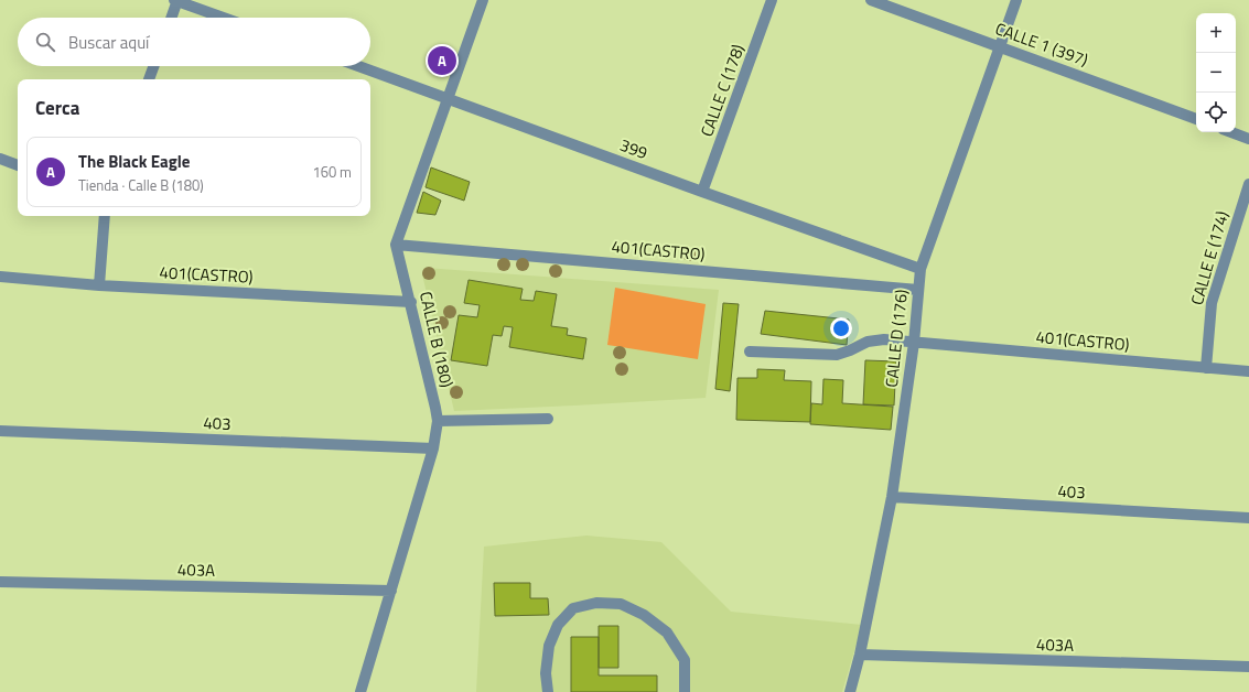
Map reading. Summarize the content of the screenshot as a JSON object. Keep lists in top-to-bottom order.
{
  "streets": {
    "street": [
      "CALLE 1 (397)",
      "CALLE C (178)",
      "399",
      "401(CASTRO)",
      "CALLE E (174)",
      "CALLE D (176)",
      "CALLE B (180)",
      "403",
      "403A"
    ]
  },
  "crossings": [
    ["CALLE 1 (397)", "CALLE D (176)"],
    ["CALLE C (178)", "399"],
    ["399", "CALLE D (176)"],
    ["401(CASTRO)", "CALLE E (174)"],
    ["401(CASTRO)", "CALLE D (176)"],
    ["401(CASTRO)", "CALLE B (180)"],
    ["CALLE D (176)", "403"],
    ["CALLE D (176)", "403A"],
    ["CALLE B (180)", "403"],
    ["CALLE B (180)", "403A"]
  ],
  "page": {
    "map_buttons": ["+", "−"],
    "search": "Buscar aquí",
    "pins": "A",
    "heading": "Cerca",
    "list": [
      {
        "mark": "A",
        "name": "The Black Eagle",
        "note": "Tienda · Calle B (180)",
        "value": "160 m"
      }
    ]
  }
}
